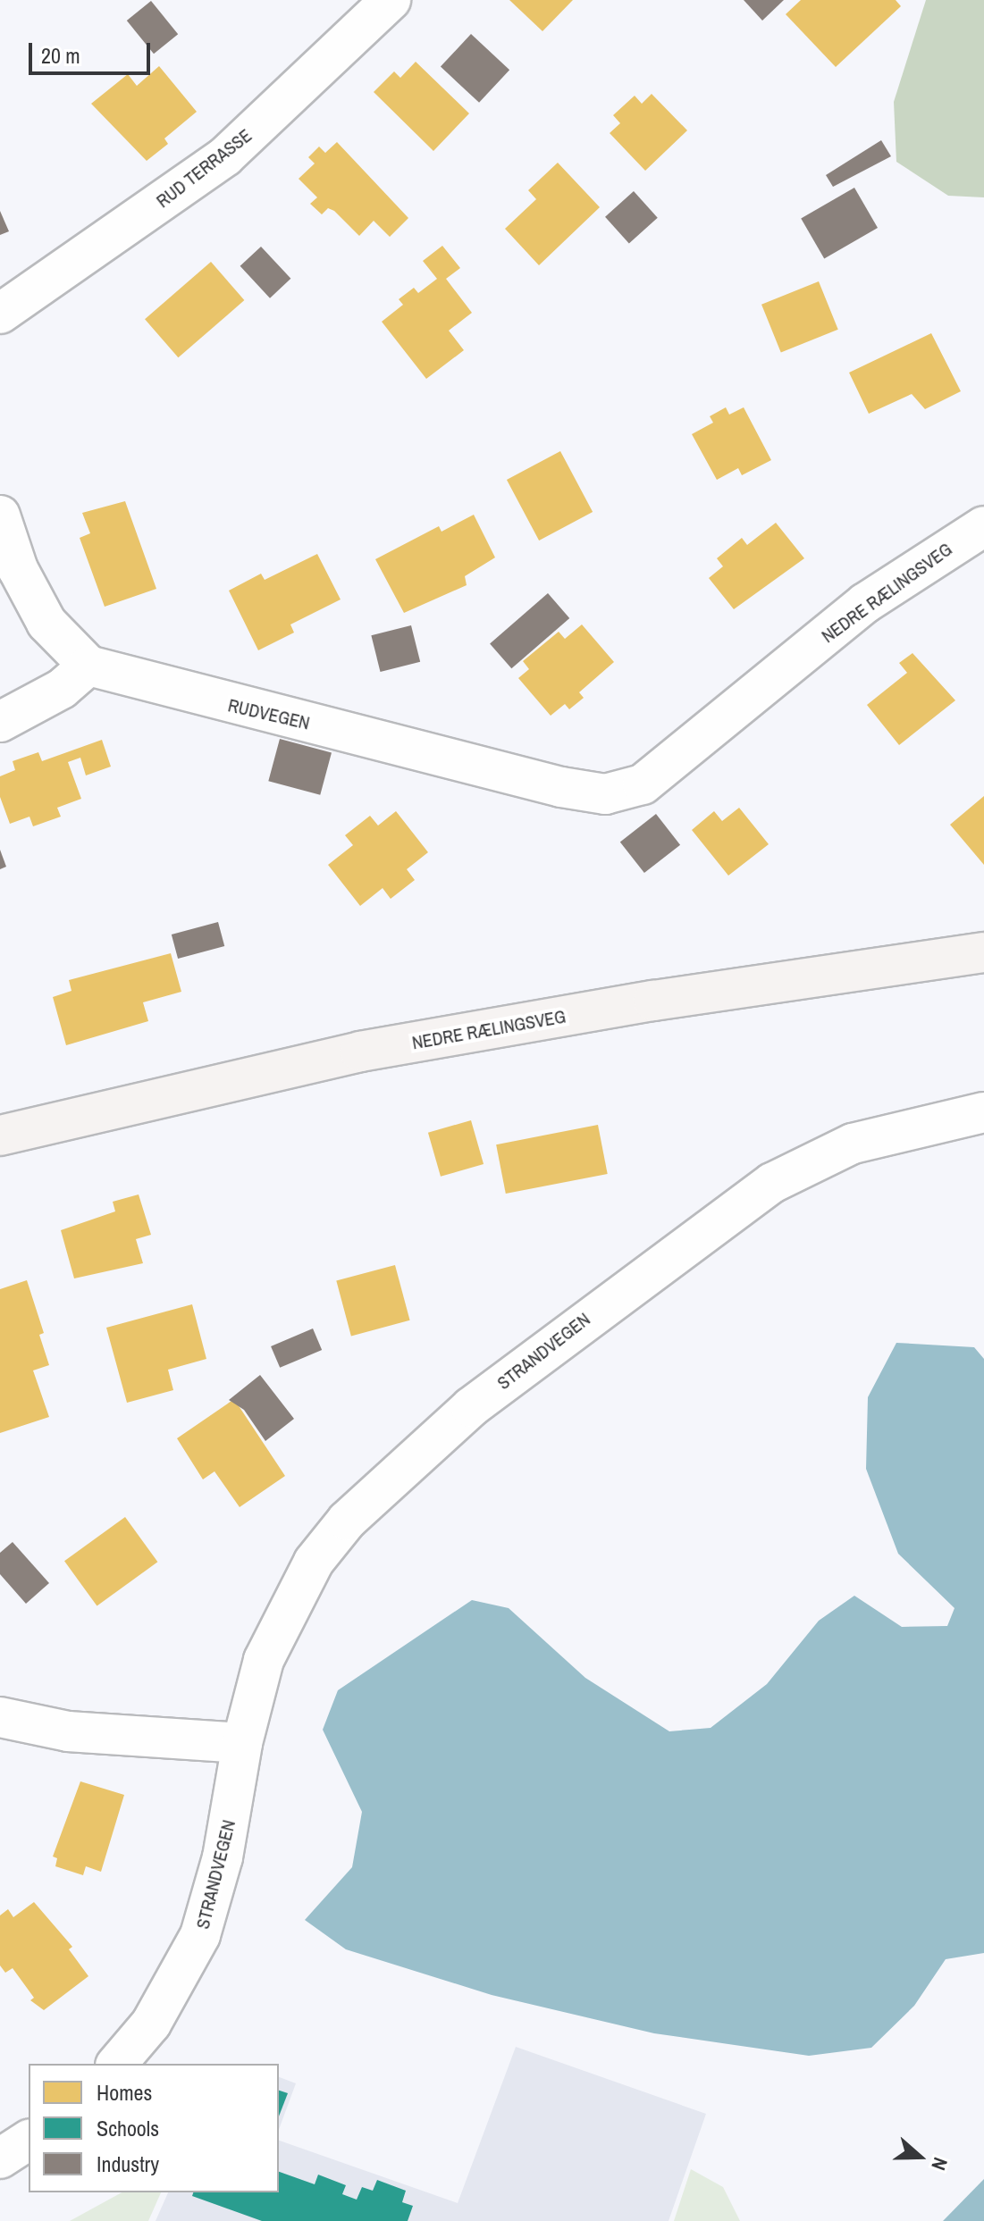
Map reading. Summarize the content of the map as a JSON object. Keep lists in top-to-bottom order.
{
  "streets": {
    "main road": ["NEDRE RÆLINGSVEG"],
    "street": ["RUD TERRASSE", "RUDVEGEN", "STRANDVEGEN"]
  },
  "crossings": [
    ["NEDRE RÆLINGSVEG", "RUDVEGEN"]
  ],
  "legend": ["Homes", "Schools", "Industry"],
  "scale_bar": "20 m",
  "north": "right"
}
